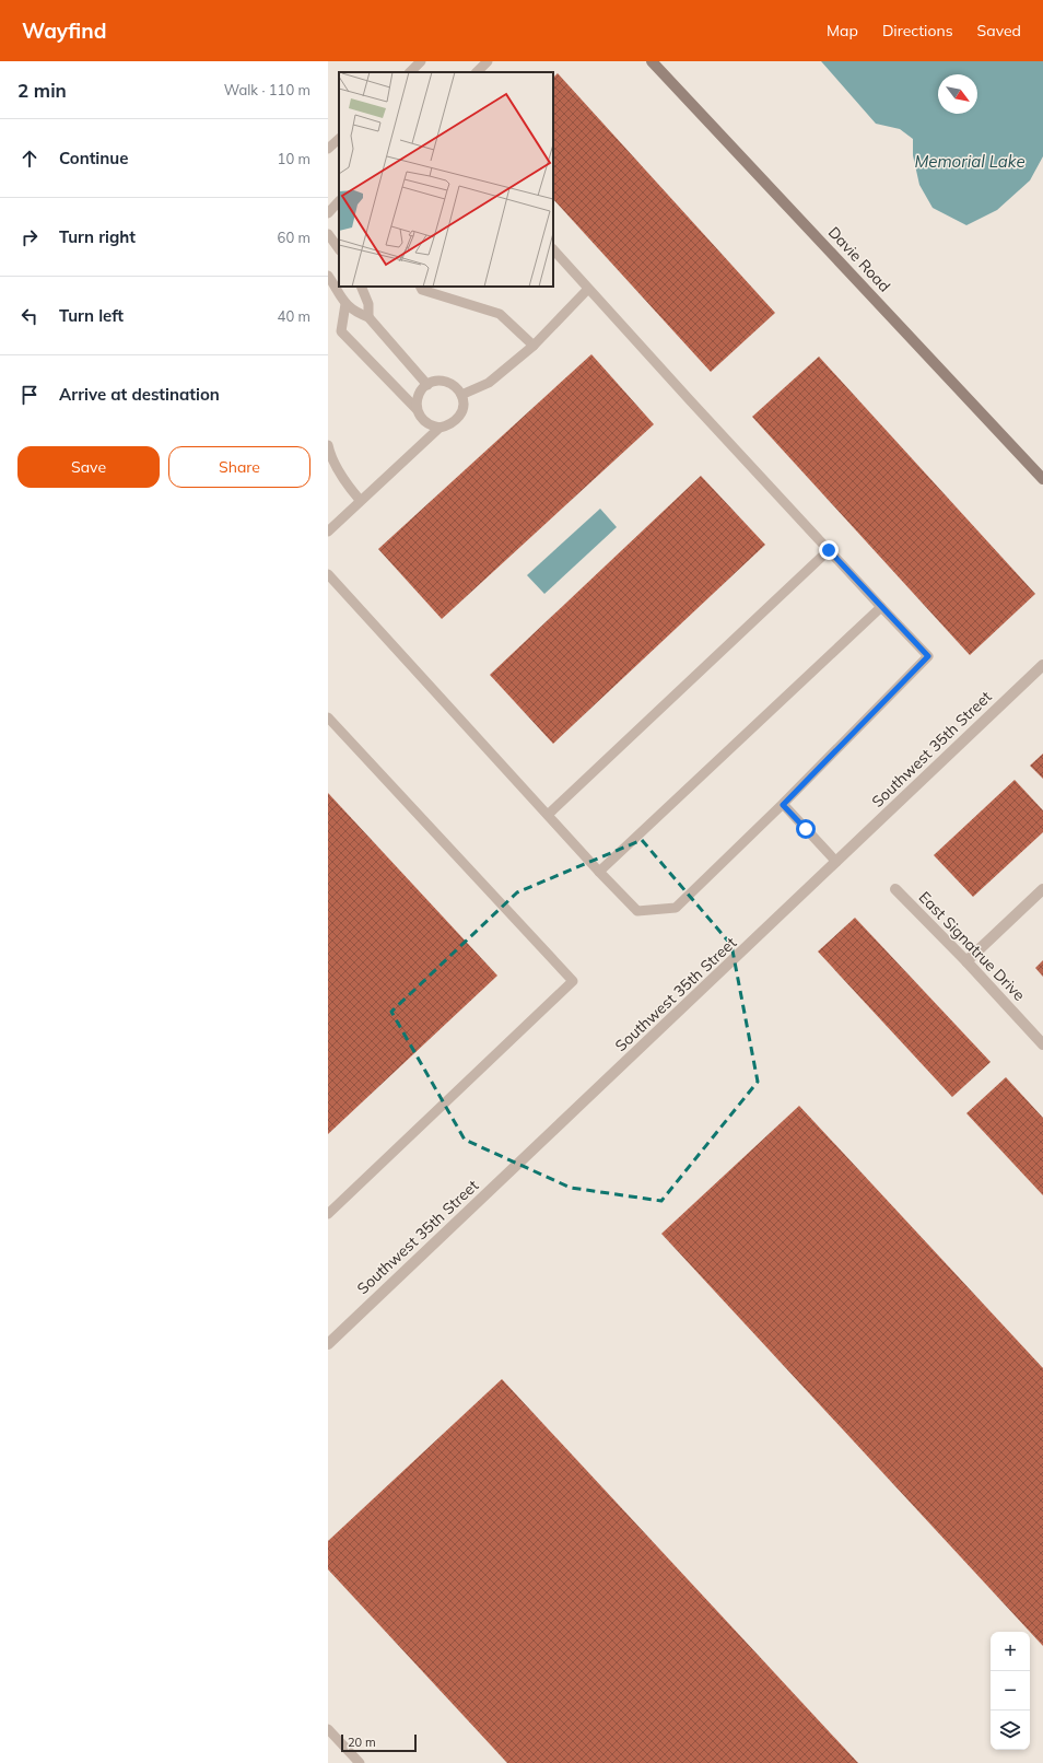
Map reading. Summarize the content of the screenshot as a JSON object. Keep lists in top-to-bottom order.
{
  "streets": {
    "main road": ["Davie Road"],
    "street": ["Southwest 35th Street", "East Signatrue Drive"]
  },
  "water": ["Memorial Lake"],
  "scale_bar": "20 m",
  "north": "bottom right",
  "page": {
    "header": "Wayfind",
    "nav": ["Map", "Directions", "Saved"],
    "heading": ["2 min", "Walk · 110 m"],
    "list": [
      ["Continue", "10 m"],
      ["Turn right", "60 m"],
      ["Turn left", "40 m"],
      "Arrive at destination"
    ],
    "buttons": ["Save", "Share"],
    "map_buttons": ["+", "−"],
    "scale": "20 m"
  }
}
